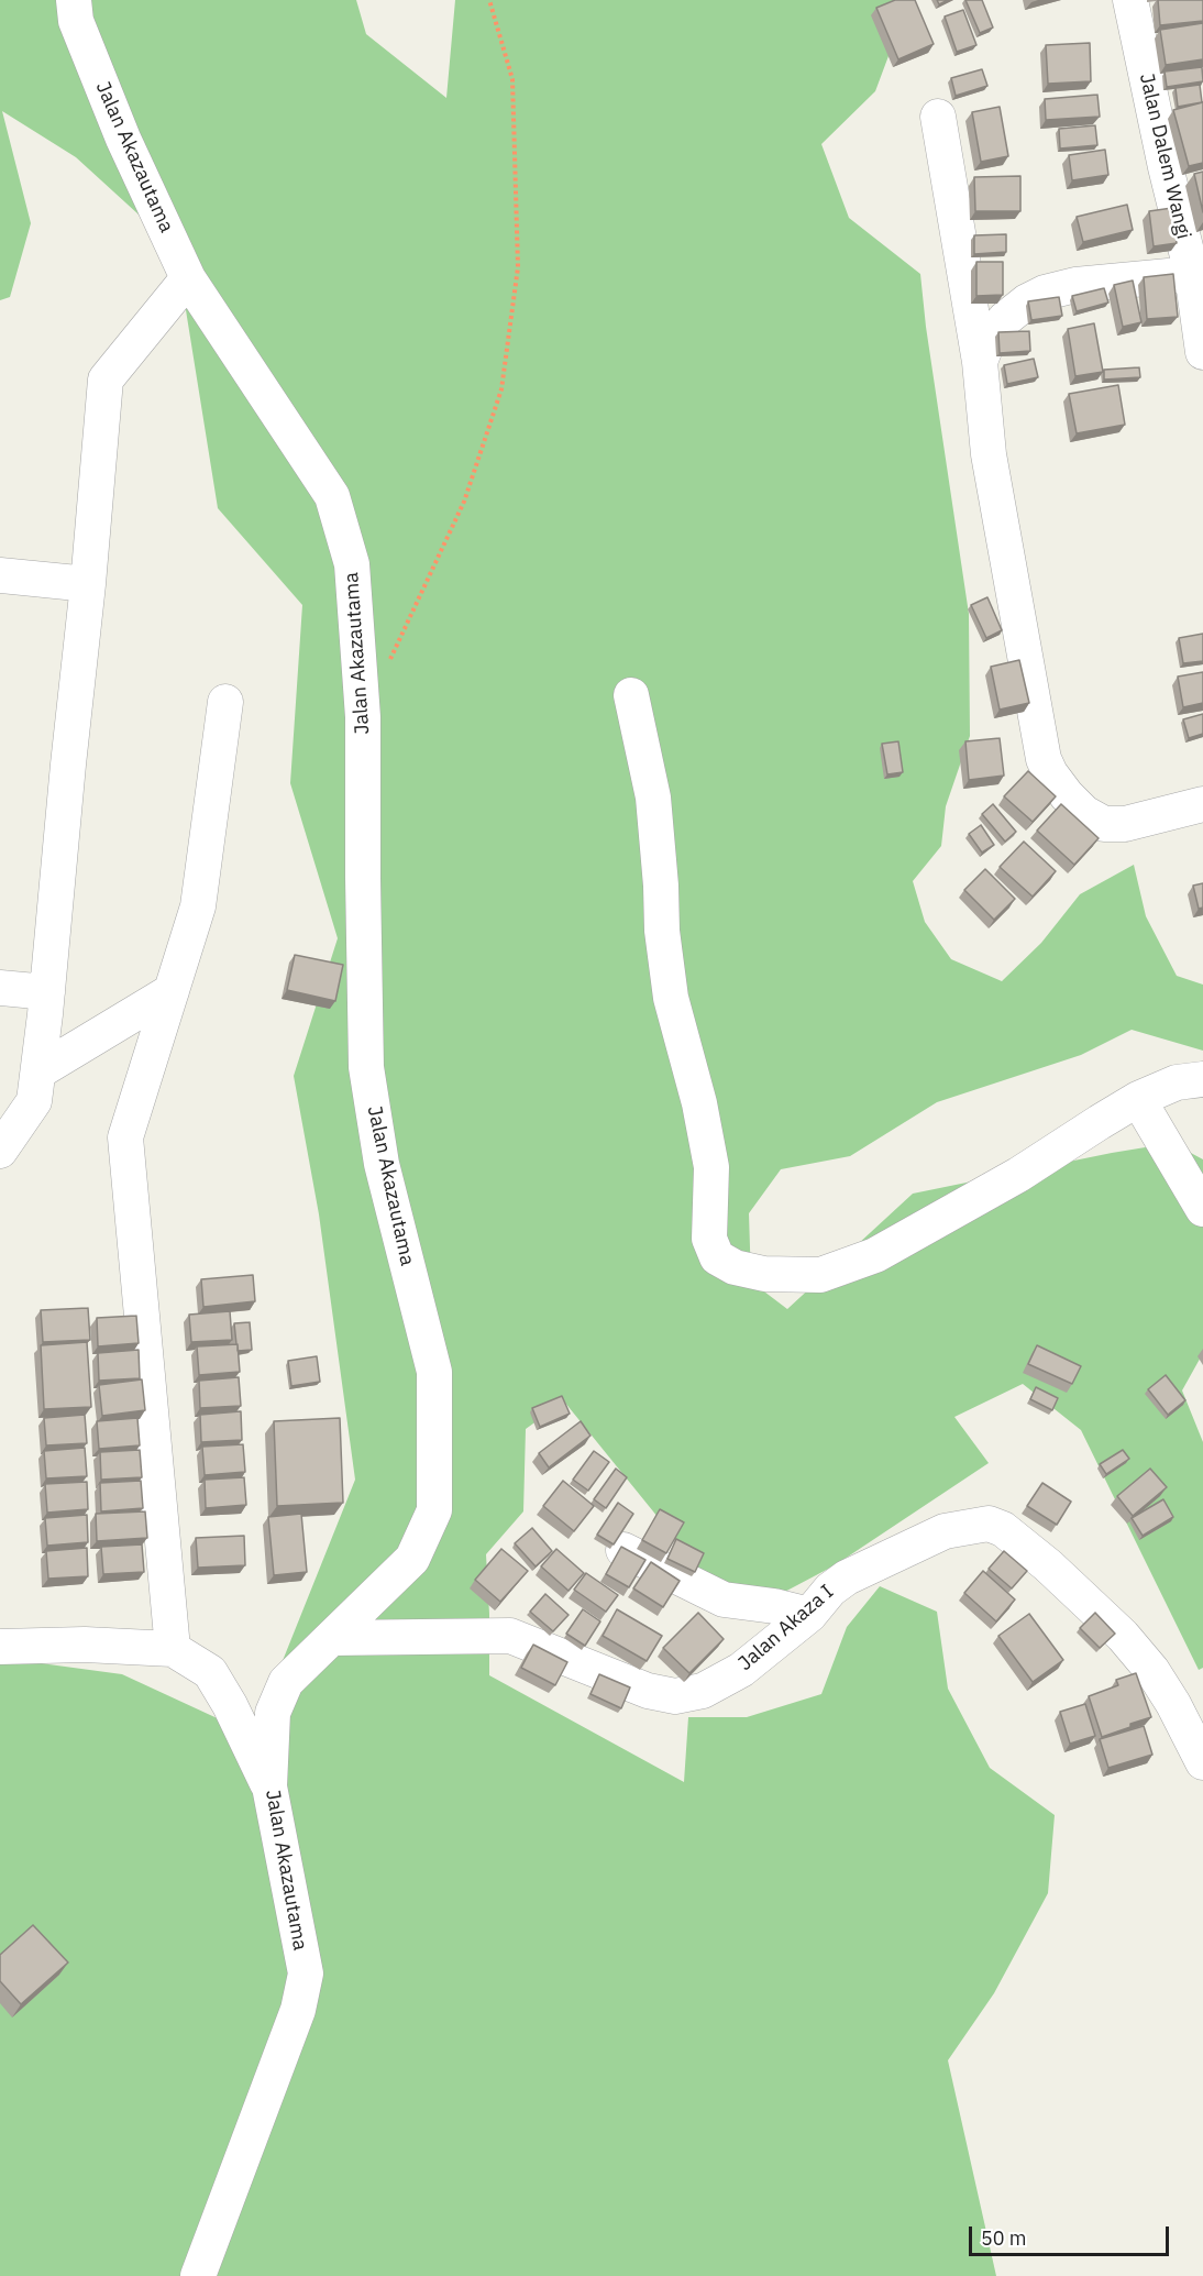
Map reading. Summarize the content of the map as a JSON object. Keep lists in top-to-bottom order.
{
  "streets": {
    "street": ["Jalan Dalem Wangi", "Jalan Akazautama", "Jalan Akaza I"]
  },
  "crossings": [
    ["Jalan Akazautama", "Jalan Akaza I"]
  ],
  "scale_bar": "50 m"
}
